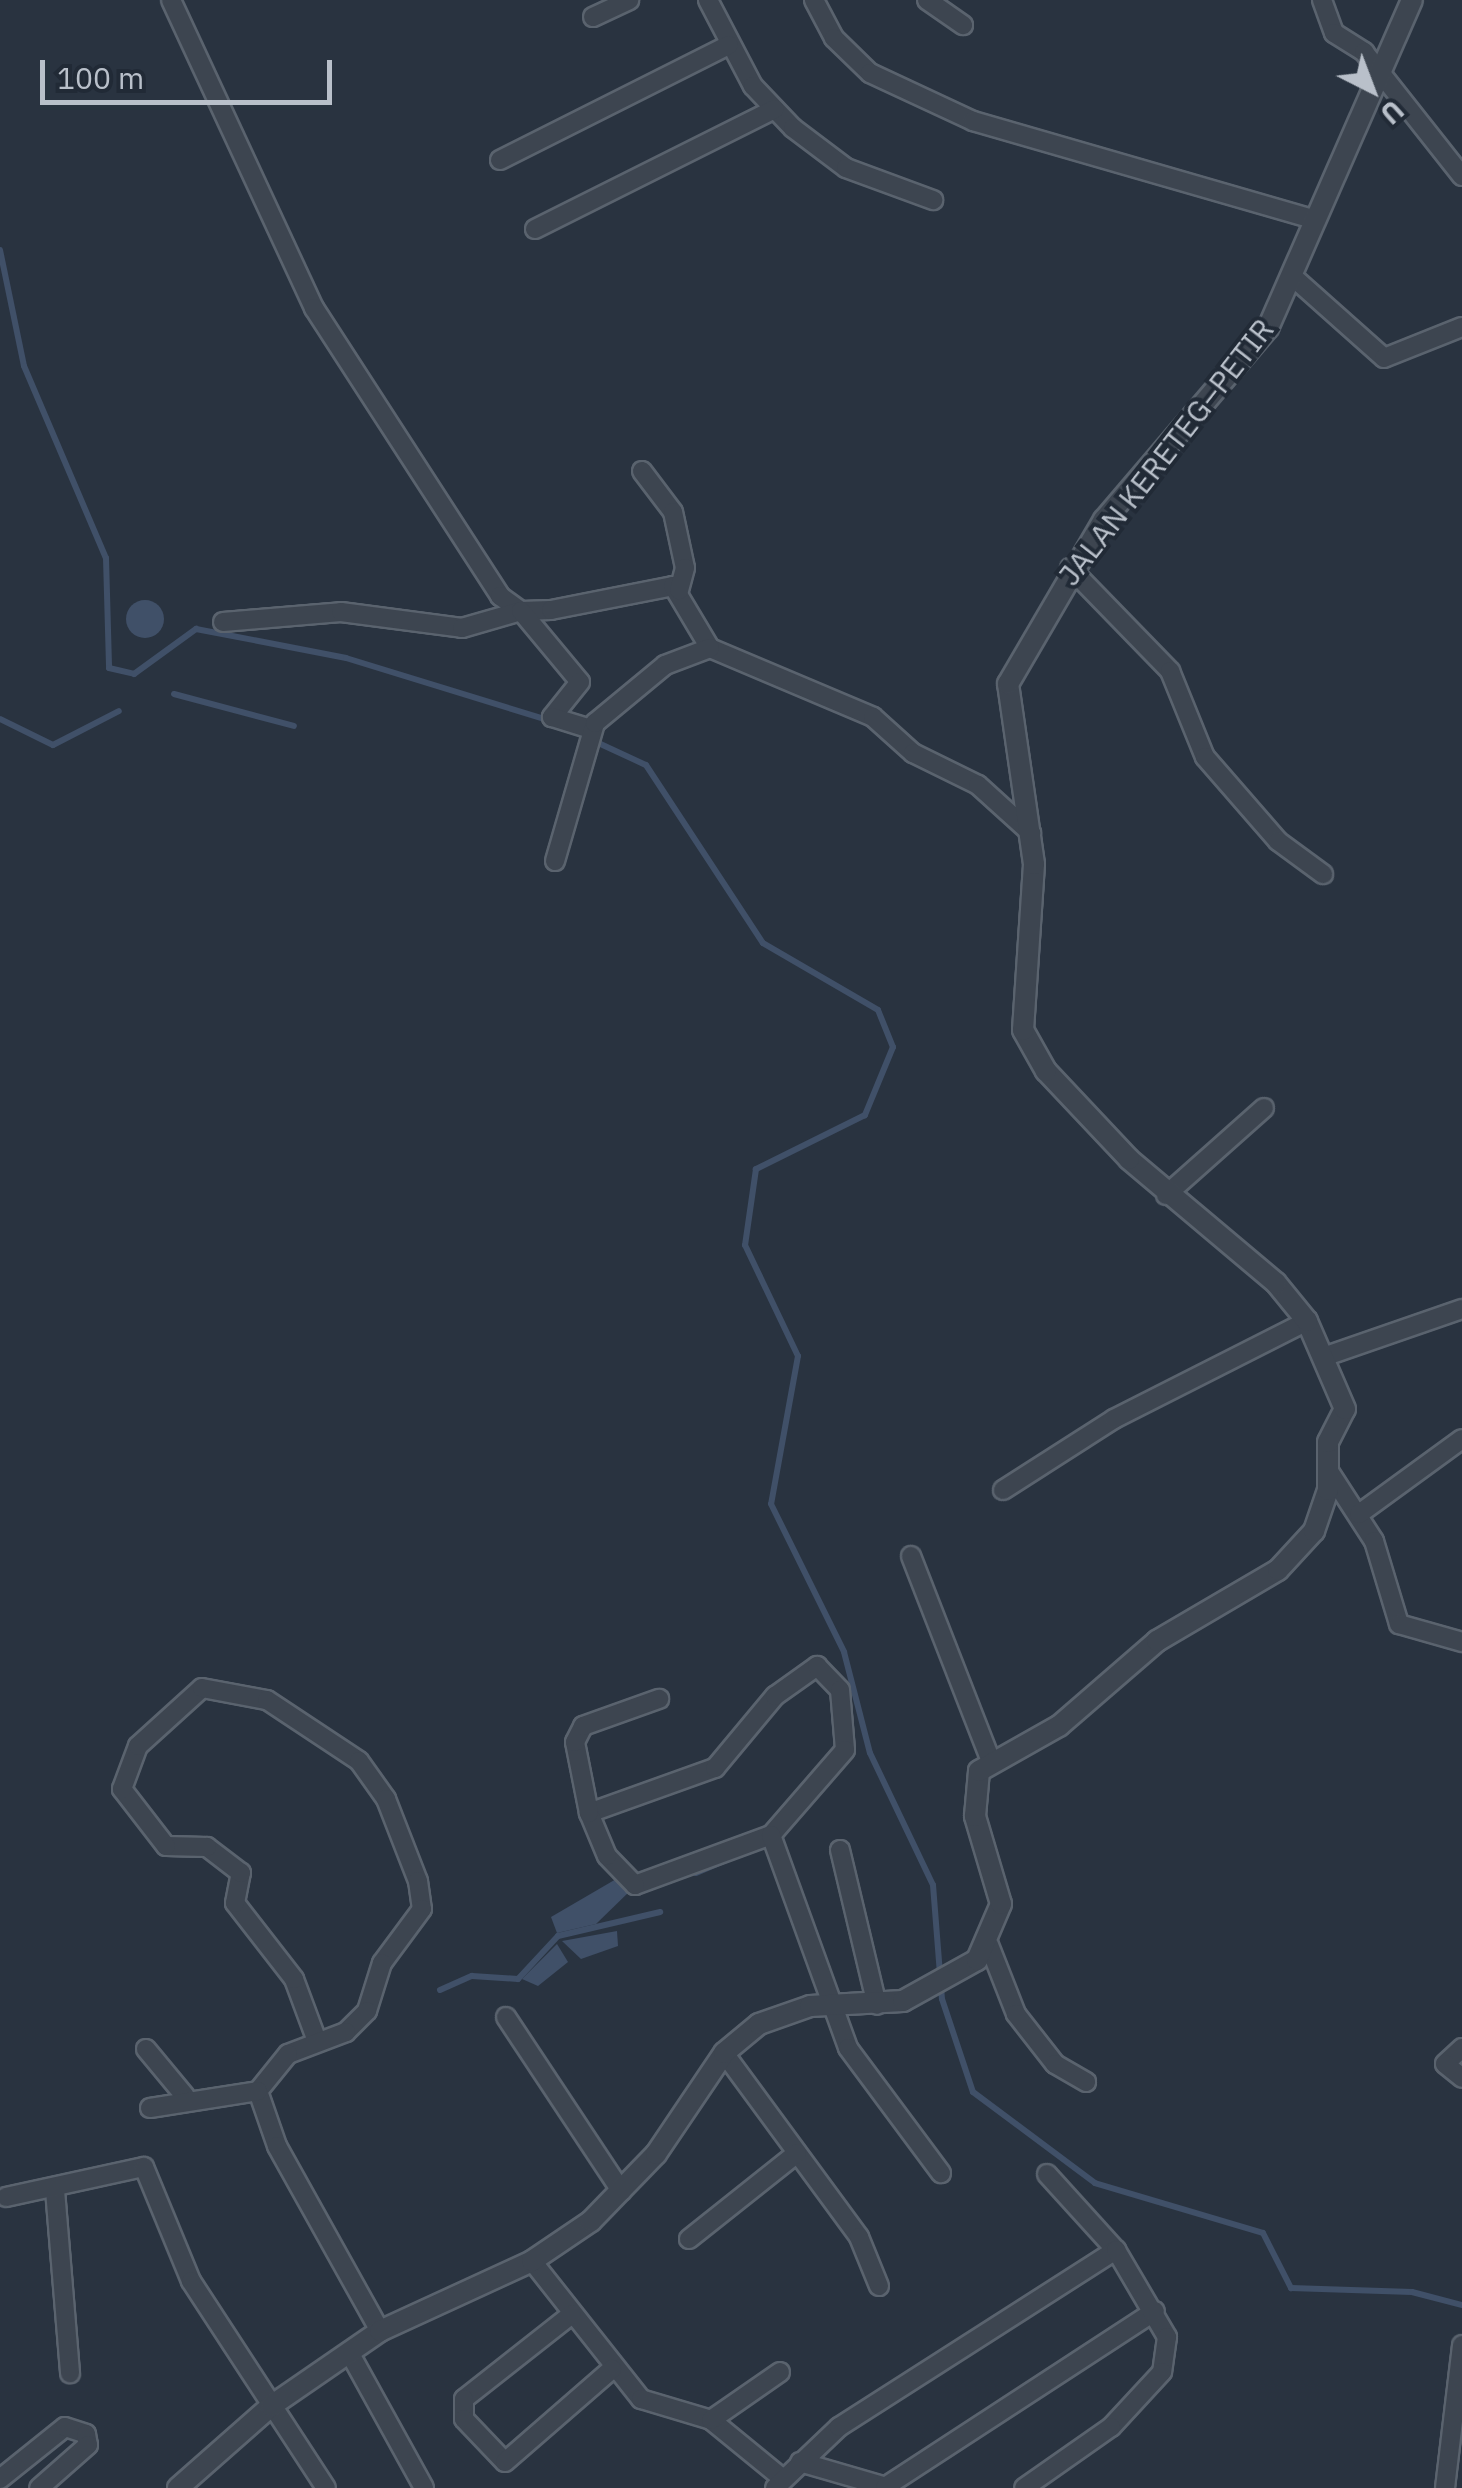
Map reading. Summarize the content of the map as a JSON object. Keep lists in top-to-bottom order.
{
  "streets": {
    "street": ["JALAN KERETEG–PETIR"]
  },
  "scale_bar": "100 m",
  "north": "bottom right"
}
